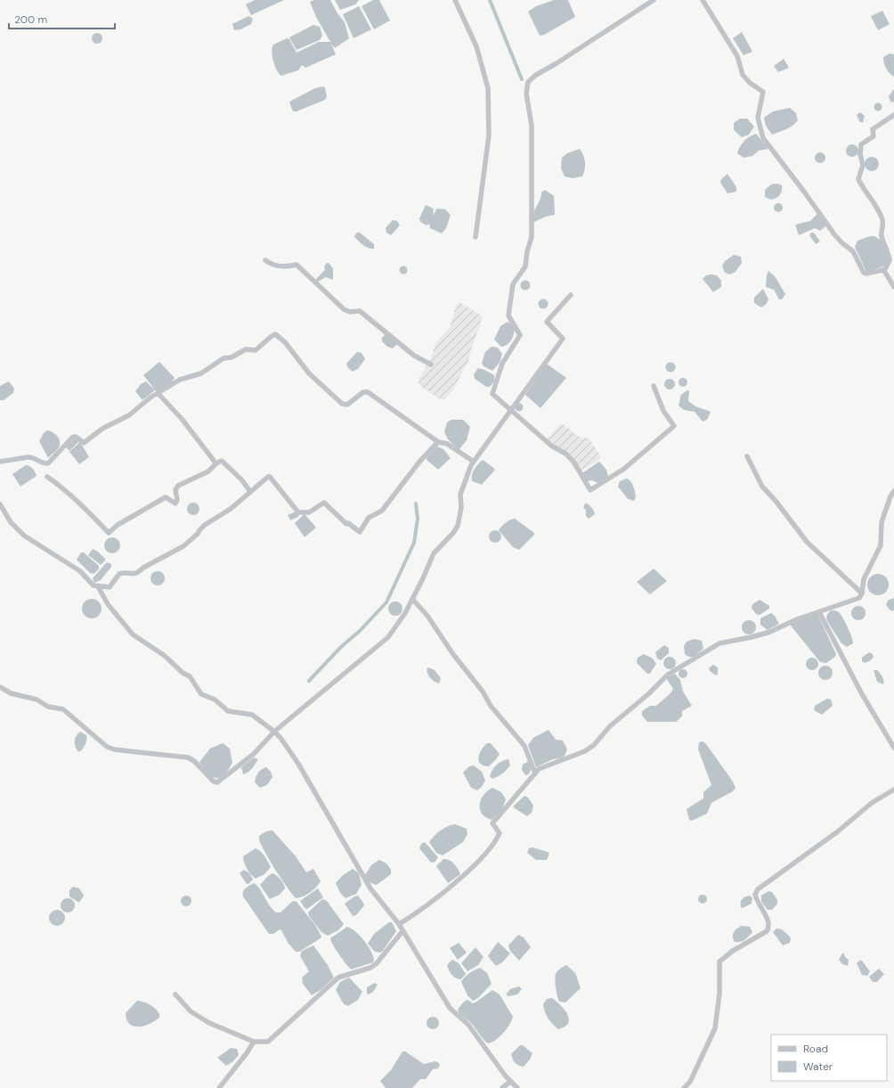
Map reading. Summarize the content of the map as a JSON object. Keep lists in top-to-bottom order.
{
  "legend": ["Road", "Water"],
  "scale_bar": "200 m"
}
